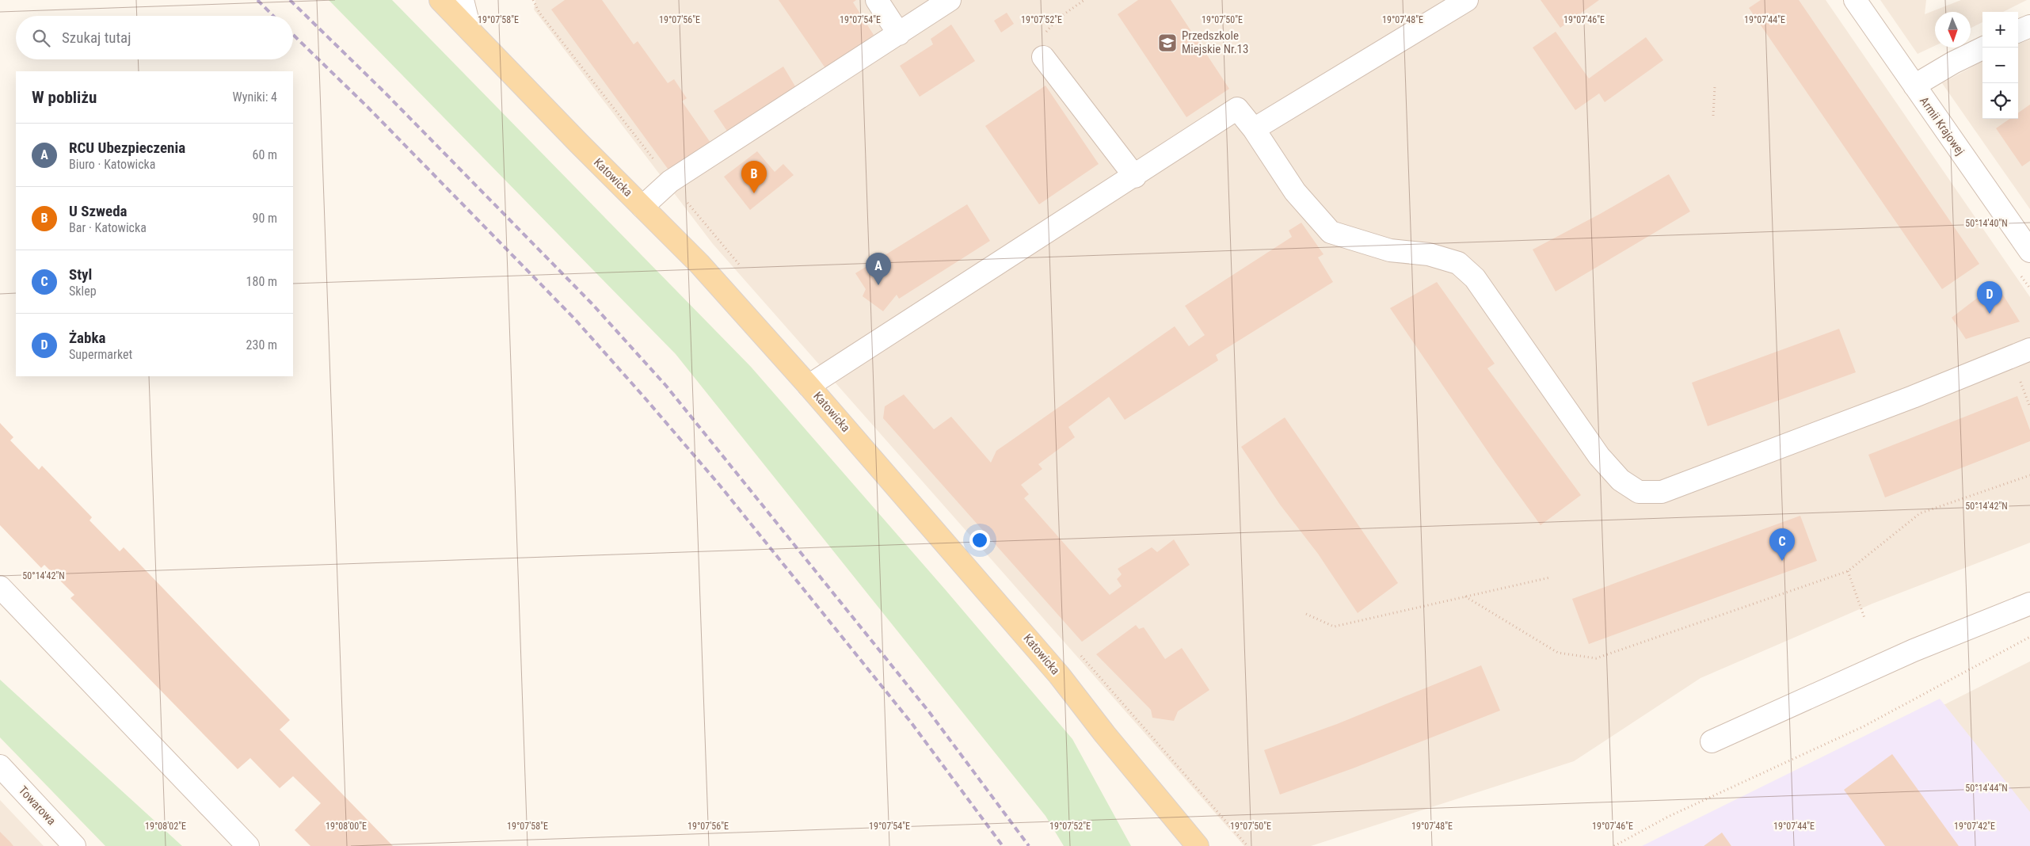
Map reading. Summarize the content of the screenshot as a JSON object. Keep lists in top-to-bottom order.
{
  "streets": {
    "main road": ["Katowicka"],
    "street": ["Armii Krajowej", "Towarowa"]
  },
  "places": {
    "school or university": ["Przedszkole Miejskie Nr.13"]
  },
  "north": "bottom",
  "page": {
    "map_buttons": ["+", "−"],
    "search": "Szukaj tutaj",
    "heading": ["W pobliżu", "Wyniki: 4"],
    "list": [
      {
        "mark": "A",
        "name": "RCU Ubezpieczenia",
        "note": "Biuro · Katowicka",
        "value": "60 m"
      },
      {
        "mark": "B",
        "name": "U Szweda",
        "note": "Bar · Katowicka",
        "value": "90 m"
      },
      {
        "mark": "C",
        "name": "Styl",
        "note": "Sklep",
        "value": "180 m"
      },
      {
        "mark": "D",
        "name": "Żabka",
        "note": "Supermarket",
        "value": "230 m"
      }
    ],
    "pins": [
      "B",
      "A",
      "D",
      "C"
    ]
  },
  "coordinates": [
    "19°07'58\"E",
    "19°07'56\"E",
    "19°07'54\"E",
    "19°07'52\"E",
    "19°07'50\"E",
    "19°07'48\"E",
    "19°07'46\"E",
    "19°07'44\"E",
    "50°14'40\"N",
    "50°14'42\"N",
    "50°14'44\"N",
    "19°08'02\"E",
    "19°08'00\"E",
    "19°07'42\"E"
  ]
}
